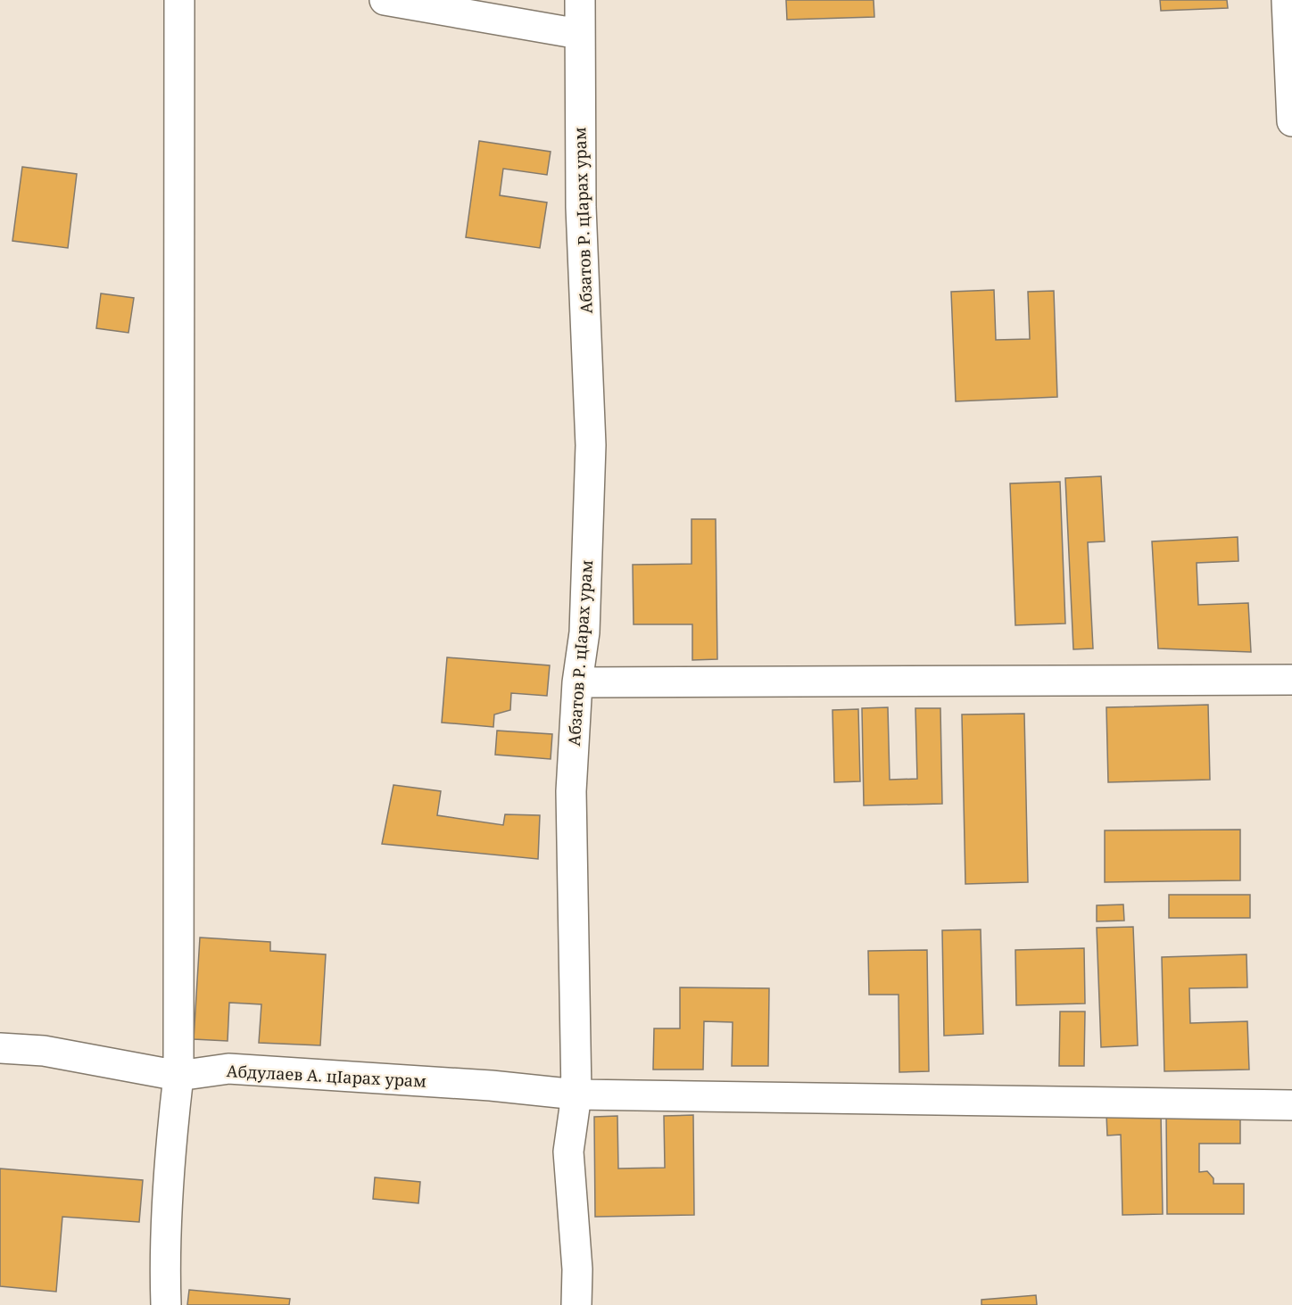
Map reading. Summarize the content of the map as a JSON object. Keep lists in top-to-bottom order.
{
  "streets": {
    "street": ["Абзатов Р. цIарах урам", "Абдулаев А. цIарах урам"]
  },
  "crossings": [
    ["Абзатов Р. цIарах урам", "Абдулаев А. цIарах урам"]
  ]
}
